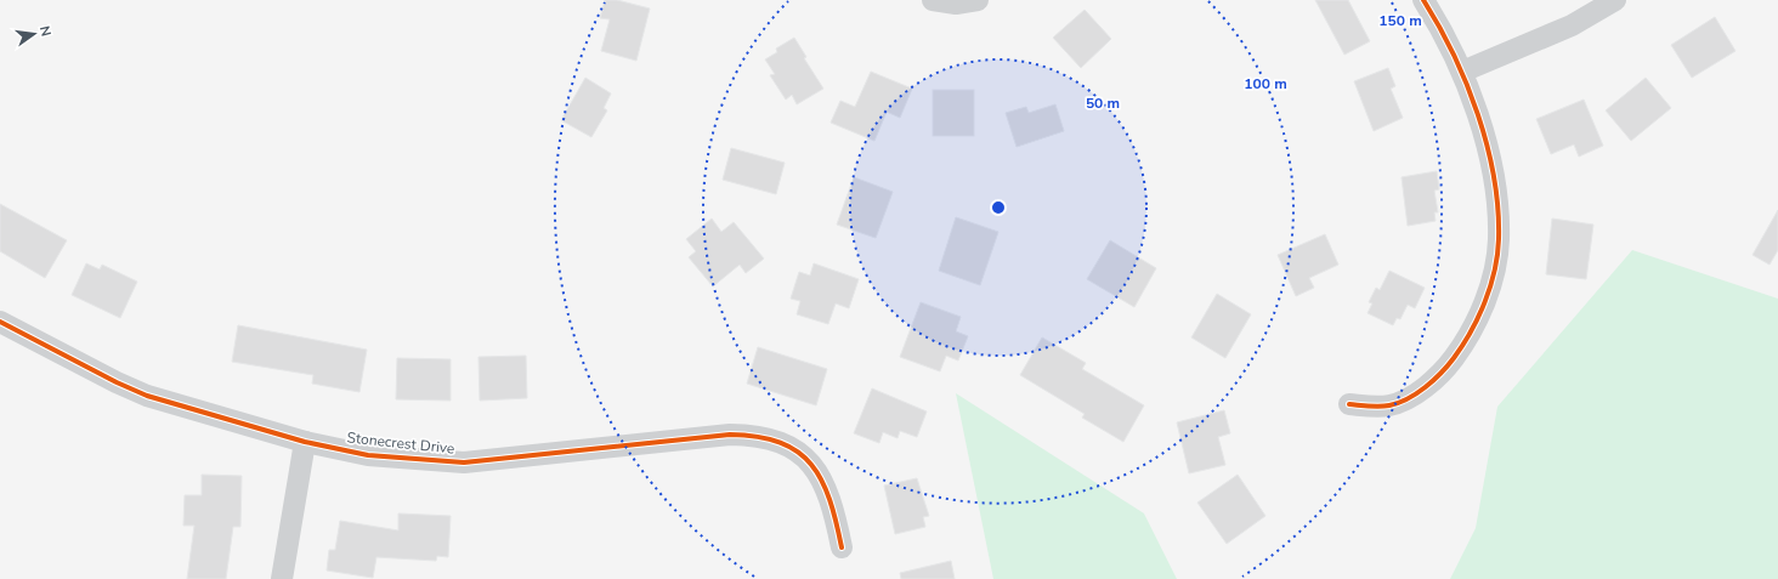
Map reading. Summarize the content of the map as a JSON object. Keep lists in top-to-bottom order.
{
  "streets": {
    "street": ["Stonecrest Drive"]
  },
  "north": "right",
  "rings": ["150 m", "100 m", "50 m"]
}
